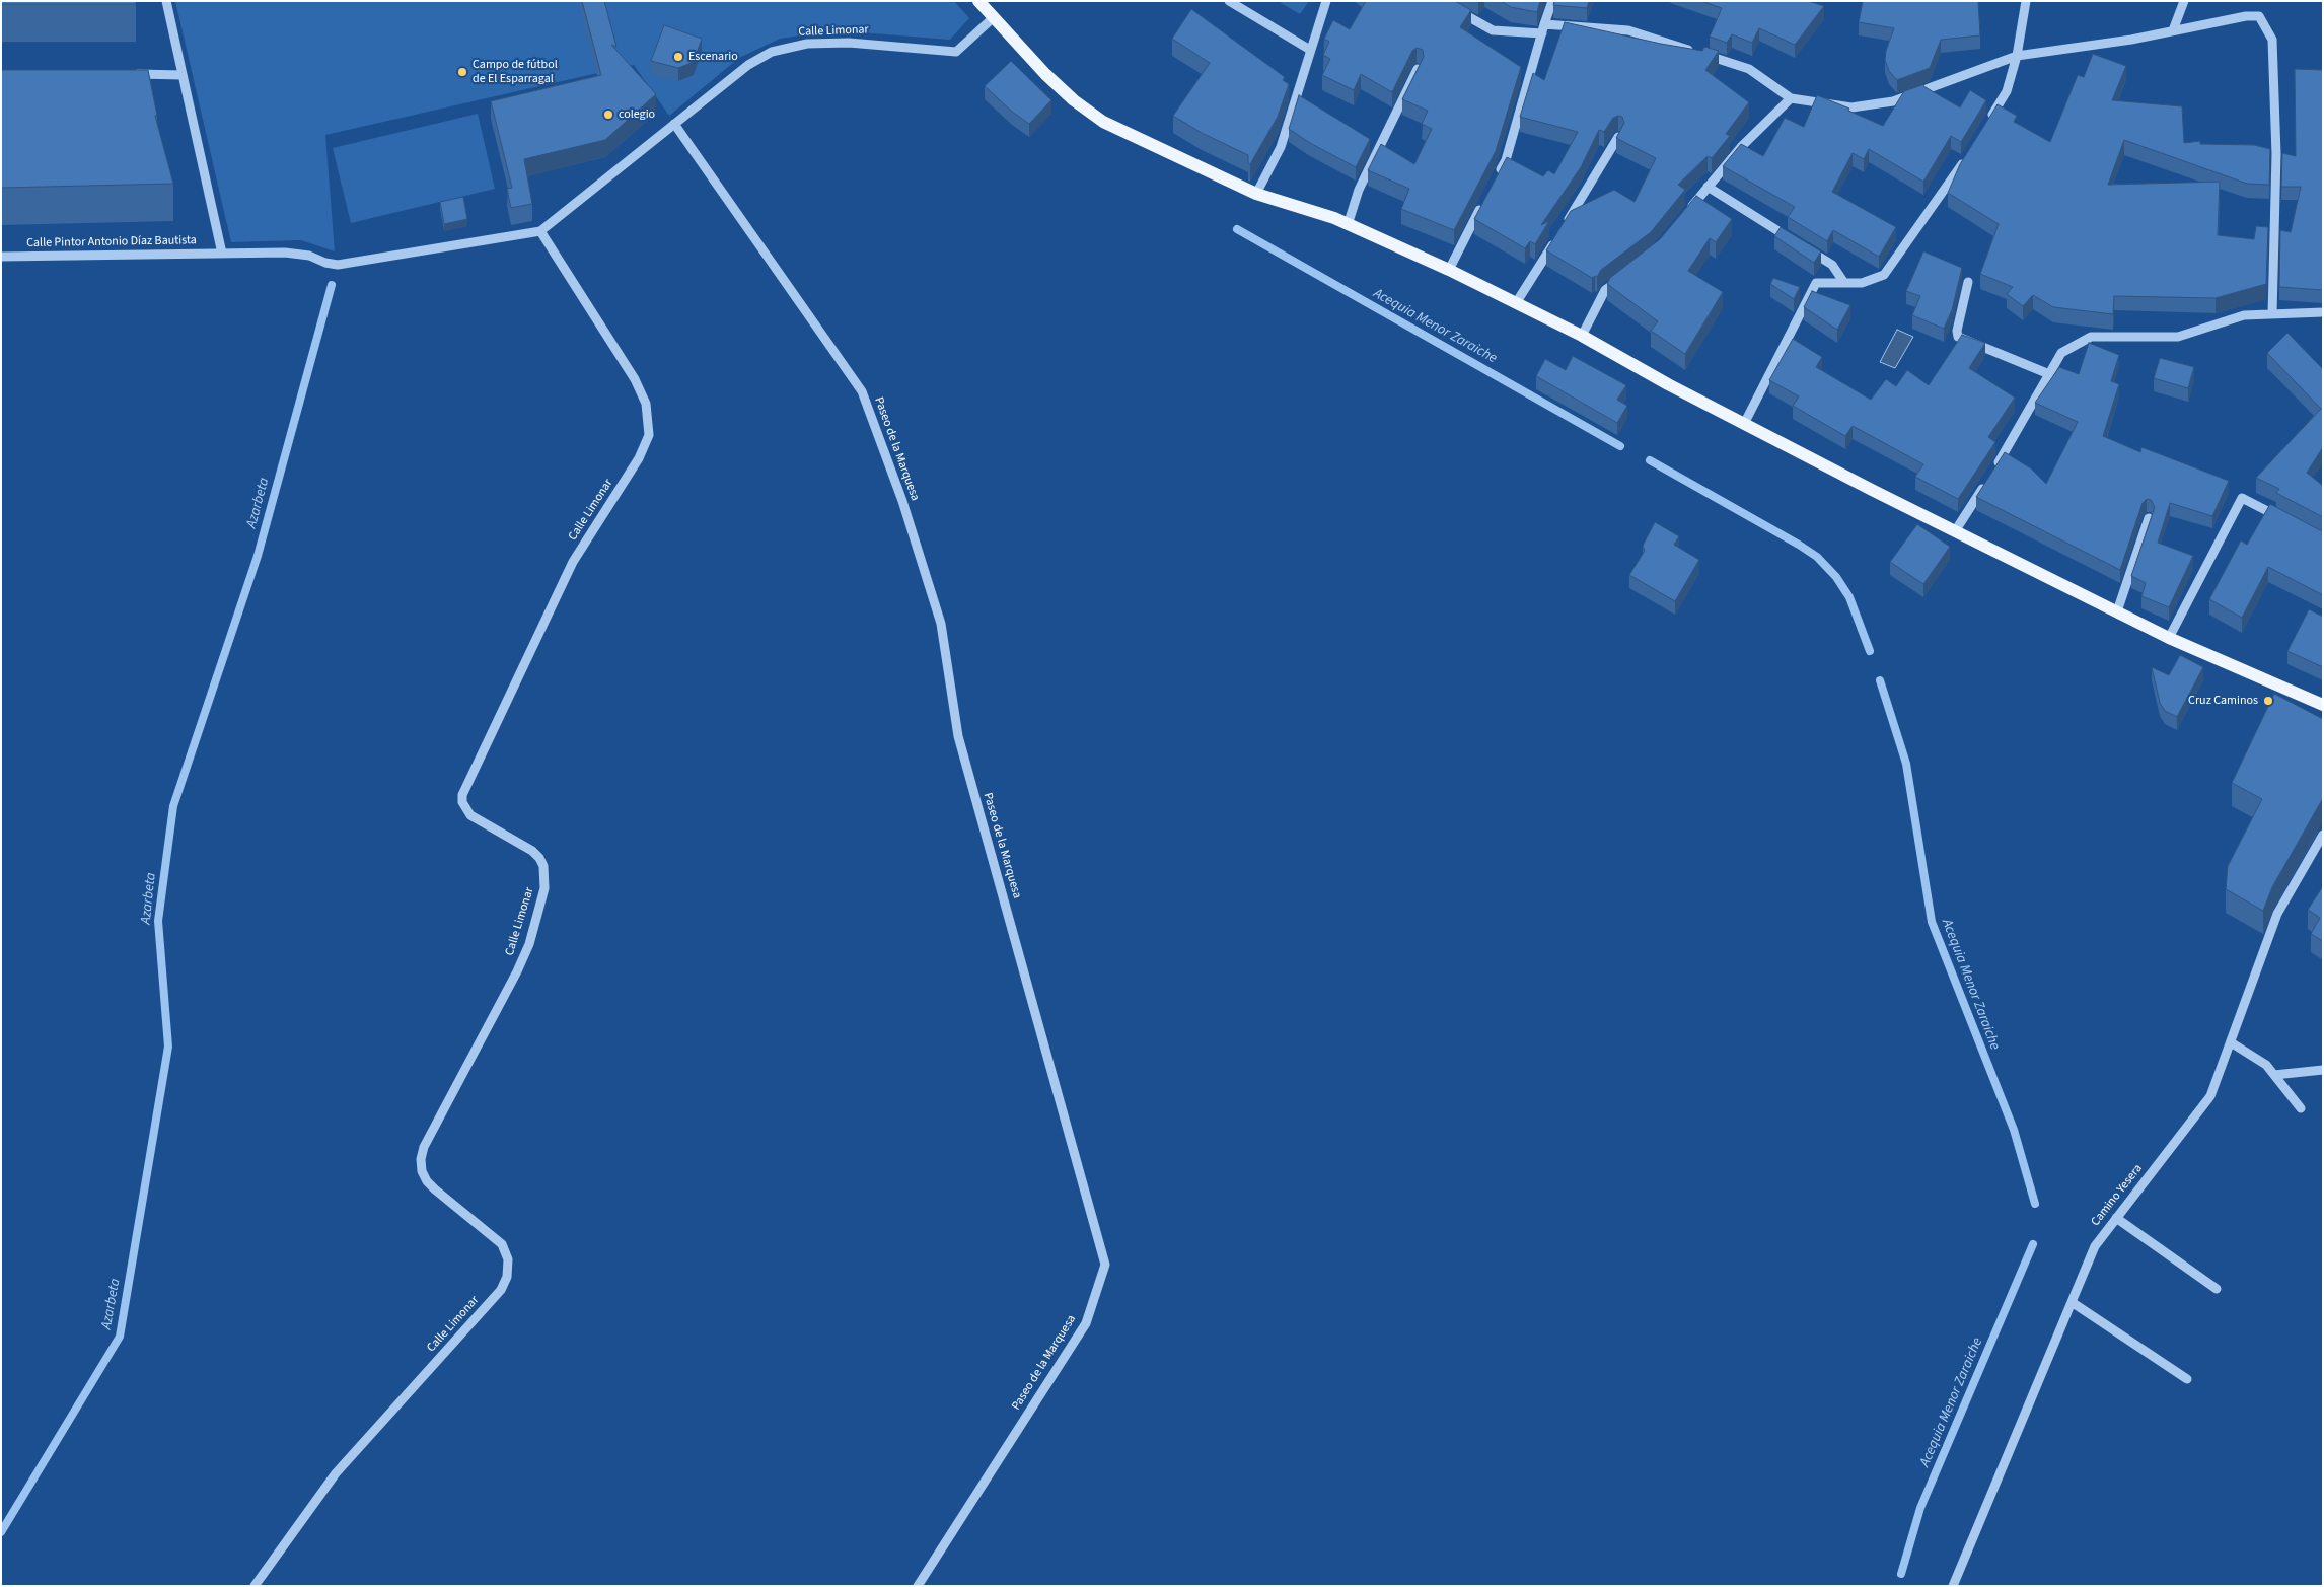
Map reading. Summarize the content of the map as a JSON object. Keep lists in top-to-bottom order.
{
  "streets": {
    "street": [
      "Calle Limonar",
      "Calle Pintor Antonio Díaz Bautista",
      "Paseo de la Marquesa",
      "Camino Yesera"
    ]
  },
  "crossings": [
    ["Calle Limonar", "Calle Pintor Antonio Díaz Bautista"],
    ["Calle Limonar", "Paseo de la Marquesa"]
  ],
  "water": ["Acequia Menor Zaraiche", "Azarbeta"],
  "places": [
    "Escenario",
    "Campo de fútbol de El Esparragal",
    "colegio",
    "Cruz Caminos"
  ]
}
